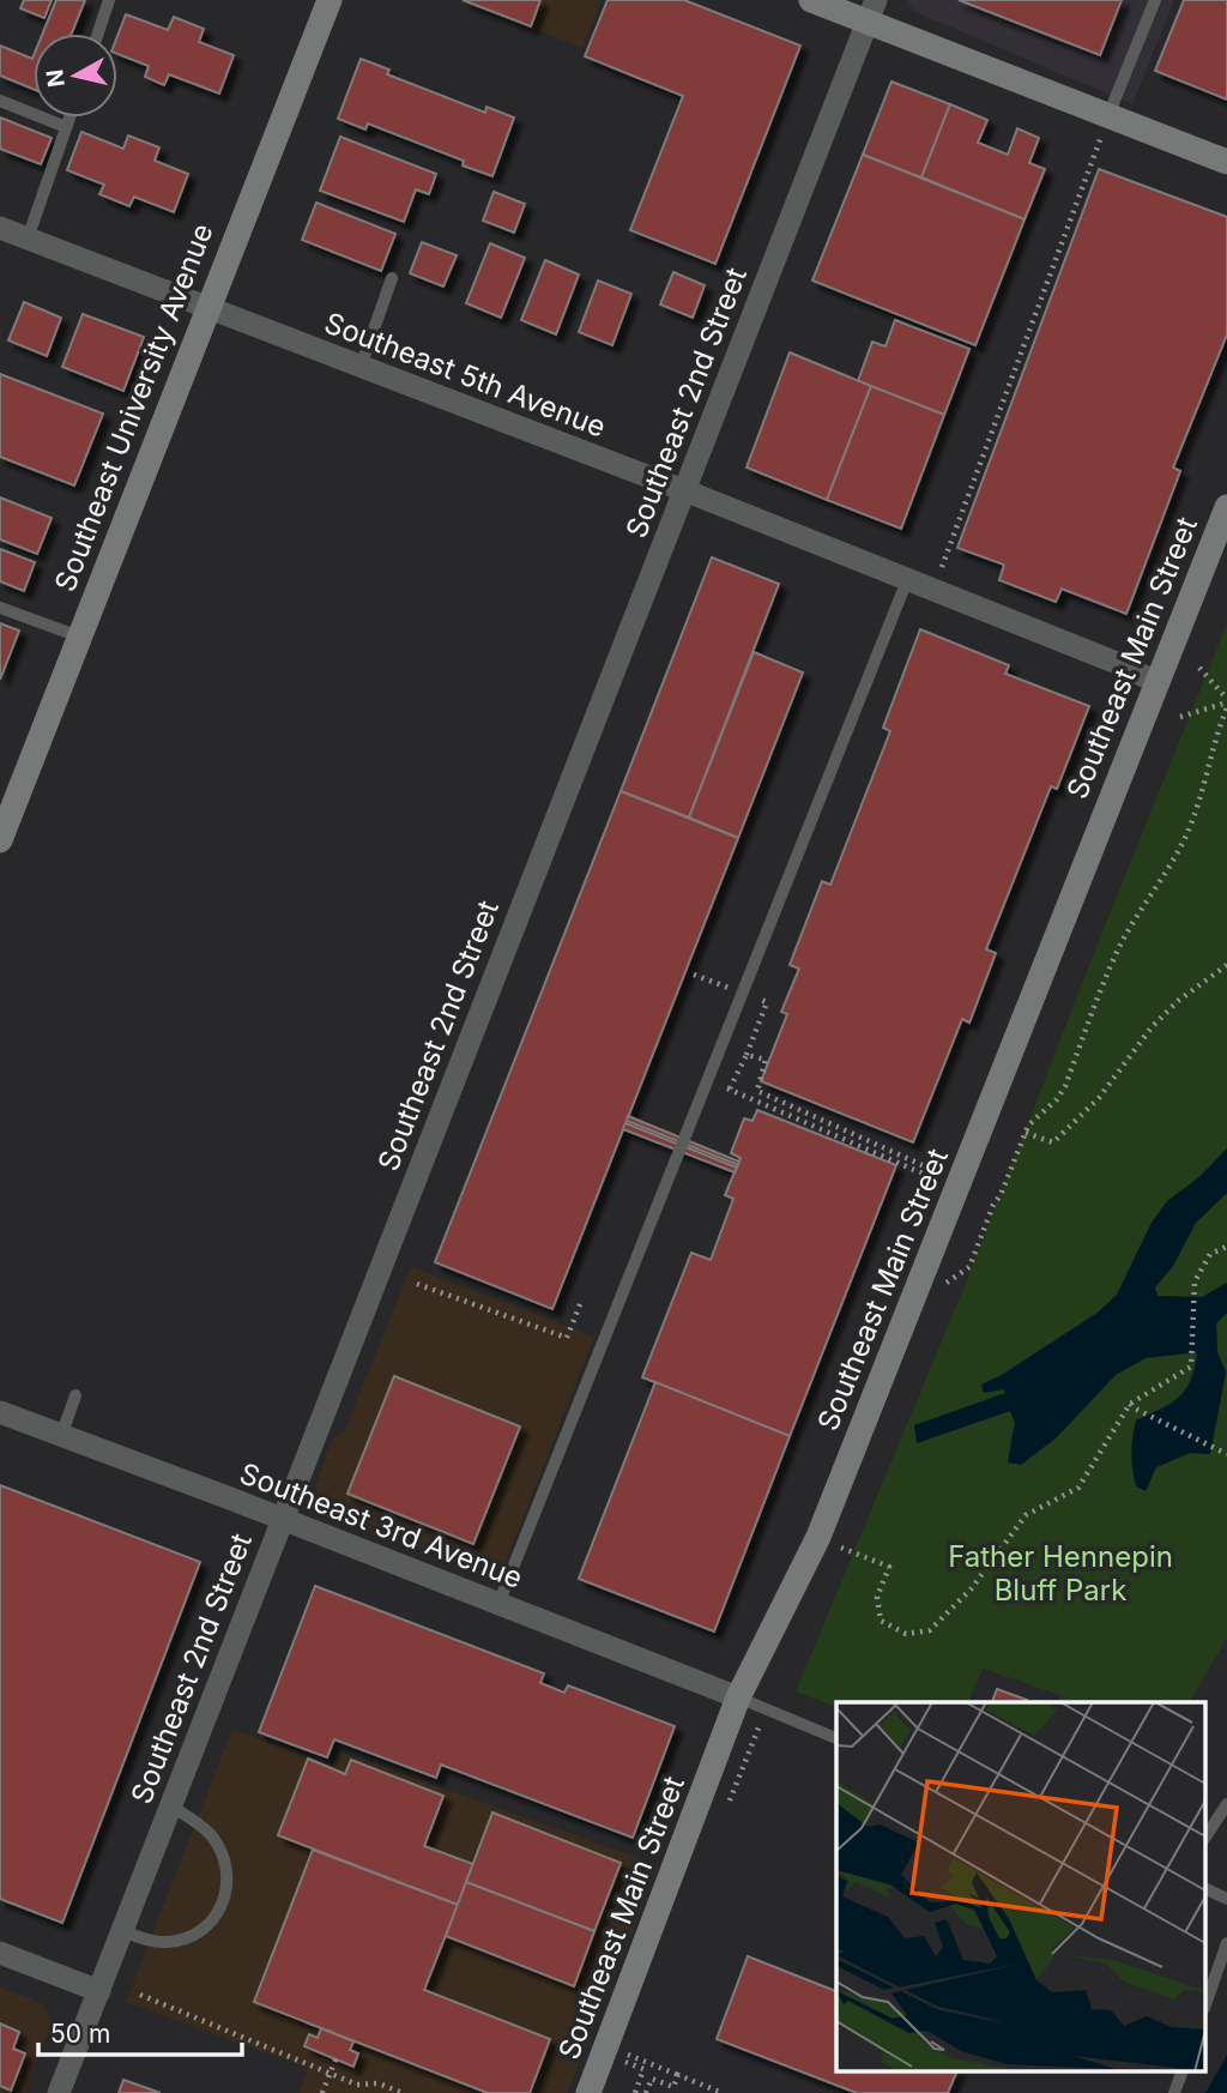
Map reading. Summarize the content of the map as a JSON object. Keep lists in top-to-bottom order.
{
  "streets": {
    "street": [
      "Southeast 5th Avenue",
      "Southeast 2nd Street",
      "Southeast University Avenue",
      "Southeast Main Street",
      "Southeast 3rd Avenue"
    ]
  },
  "crossings": [
    ["Southeast 5th Avenue", "Southeast 2nd Street"],
    ["Southeast 5th Avenue", "Southeast University Avenue"],
    ["Southeast 5th Avenue", "Southeast Main Street"],
    ["Southeast 2nd Street", "Southeast 3rd Avenue"],
    ["Southeast Main Street", "Southeast 3rd Avenue"]
  ],
  "parks": ["Father Hennepin Bluff Park"],
  "scale_bar": "50 m",
  "north": "left"
}
